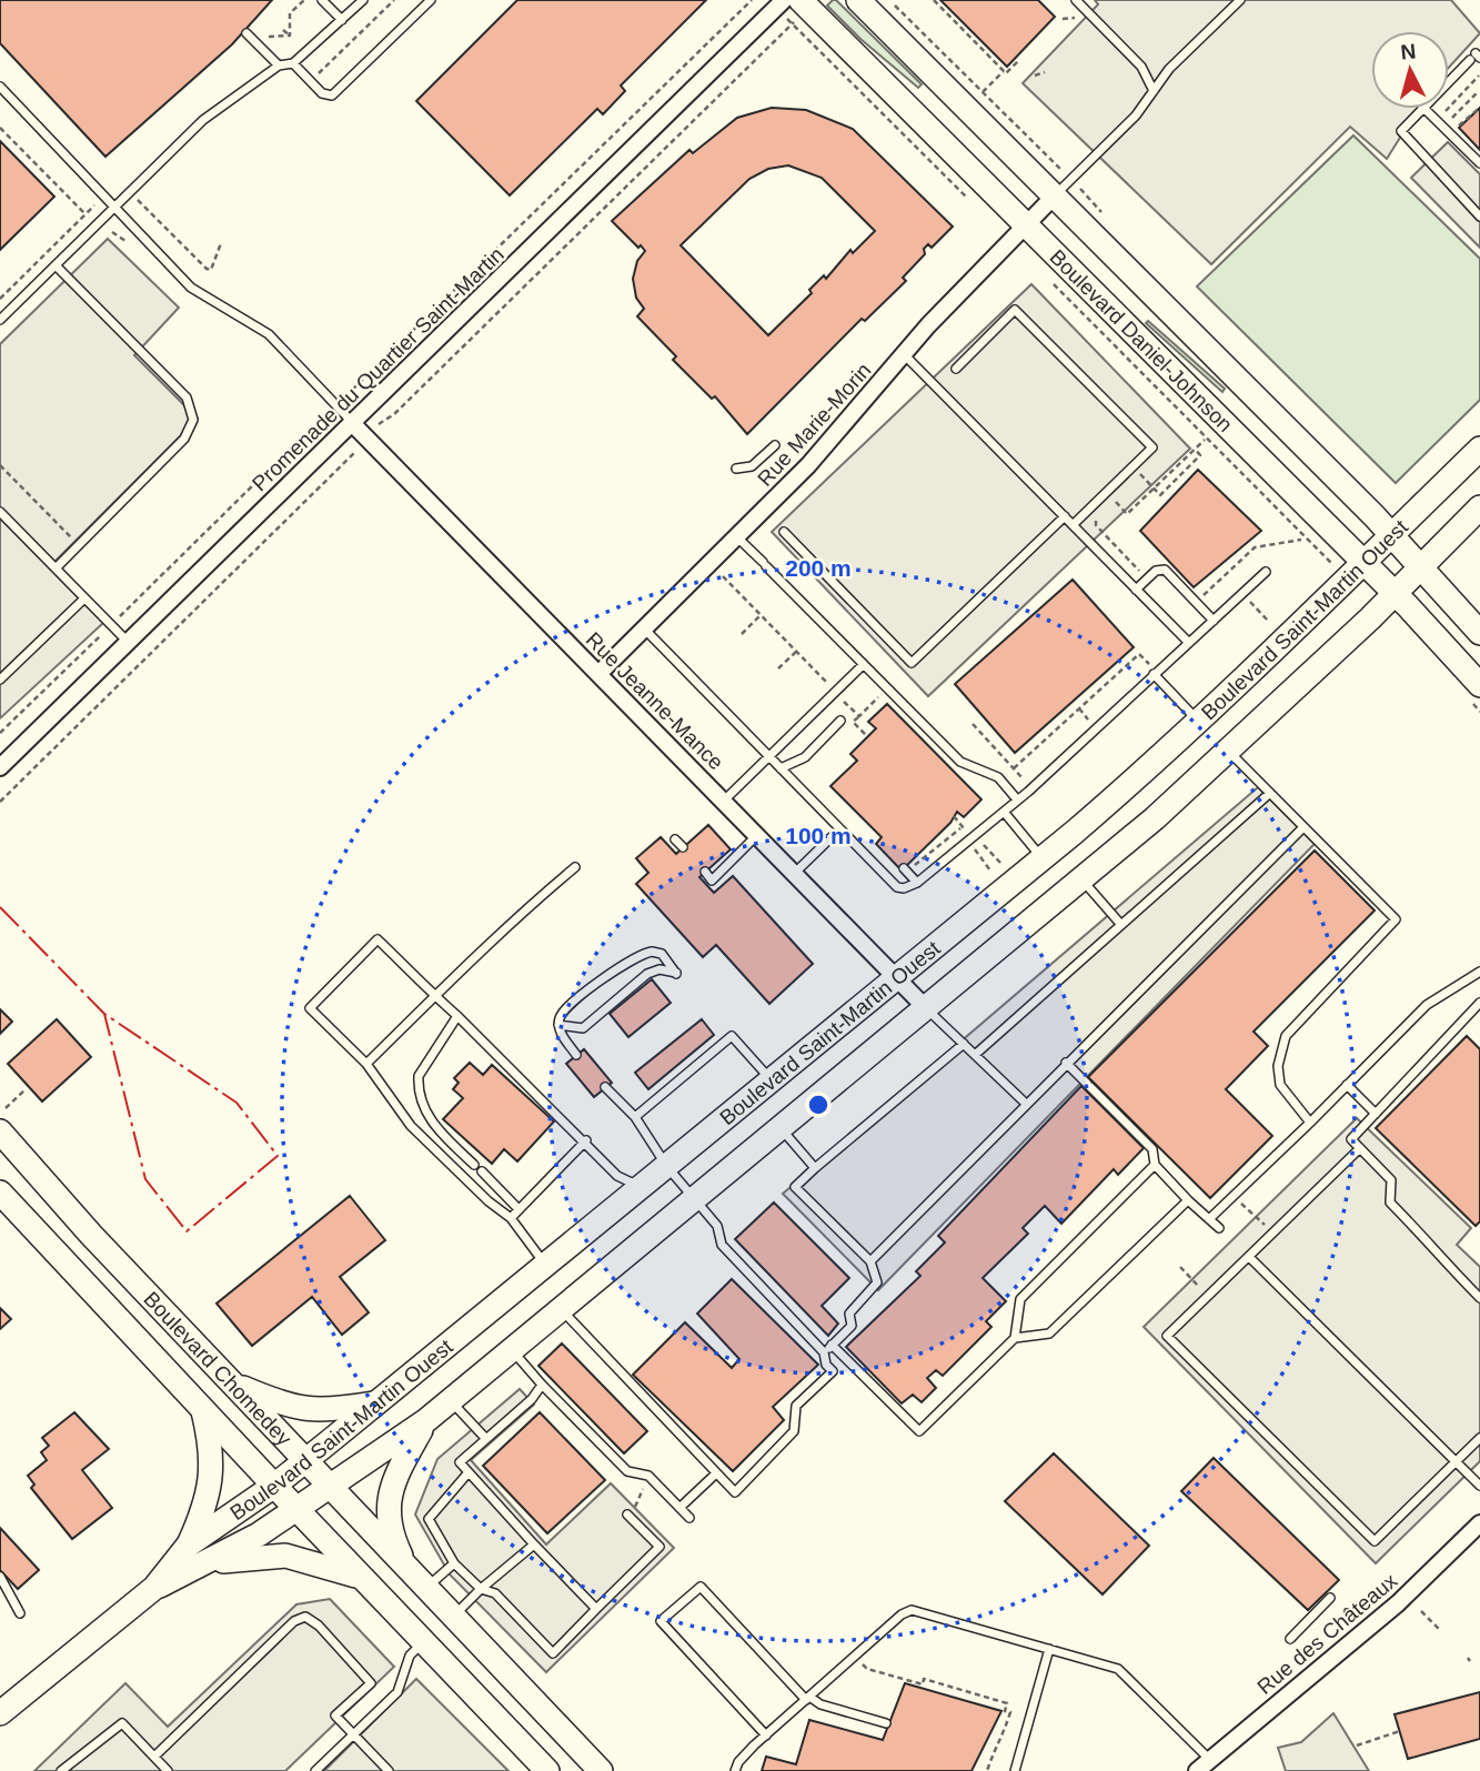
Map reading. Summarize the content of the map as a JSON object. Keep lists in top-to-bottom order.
{
  "streets": {
    "main road": ["Boulevard Daniel-Johnson", "Boulevard Saint-Martin Ouest", "Boulevard Chomedey"],
    "street": [
      "Promenade du Quartier Saint-Martin",
      "Rue Marie-Morin",
      "Rue Jeanne-Mance",
      "Rue des Châteaux"
    ]
  },
  "crossings": [
    ["Boulevard Daniel-Johnson", "Rue Marie-Morin"],
    ["Boulevard Daniel-Johnson", "Boulevard Saint-Martin Ouest"],
    ["Promenade du Quartier Saint-Martin", "Rue Jeanne-Mance"],
    ["Rue Marie-Morin", "Rue Jeanne-Mance"],
    ["Boulevard Saint-Martin Ouest", "Rue Jeanne-Mance"],
    ["Boulevard Saint-Martin Ouest", "Boulevard Chomedey"]
  ],
  "north": "top",
  "rings": ["200 m", "100 m"]
}
